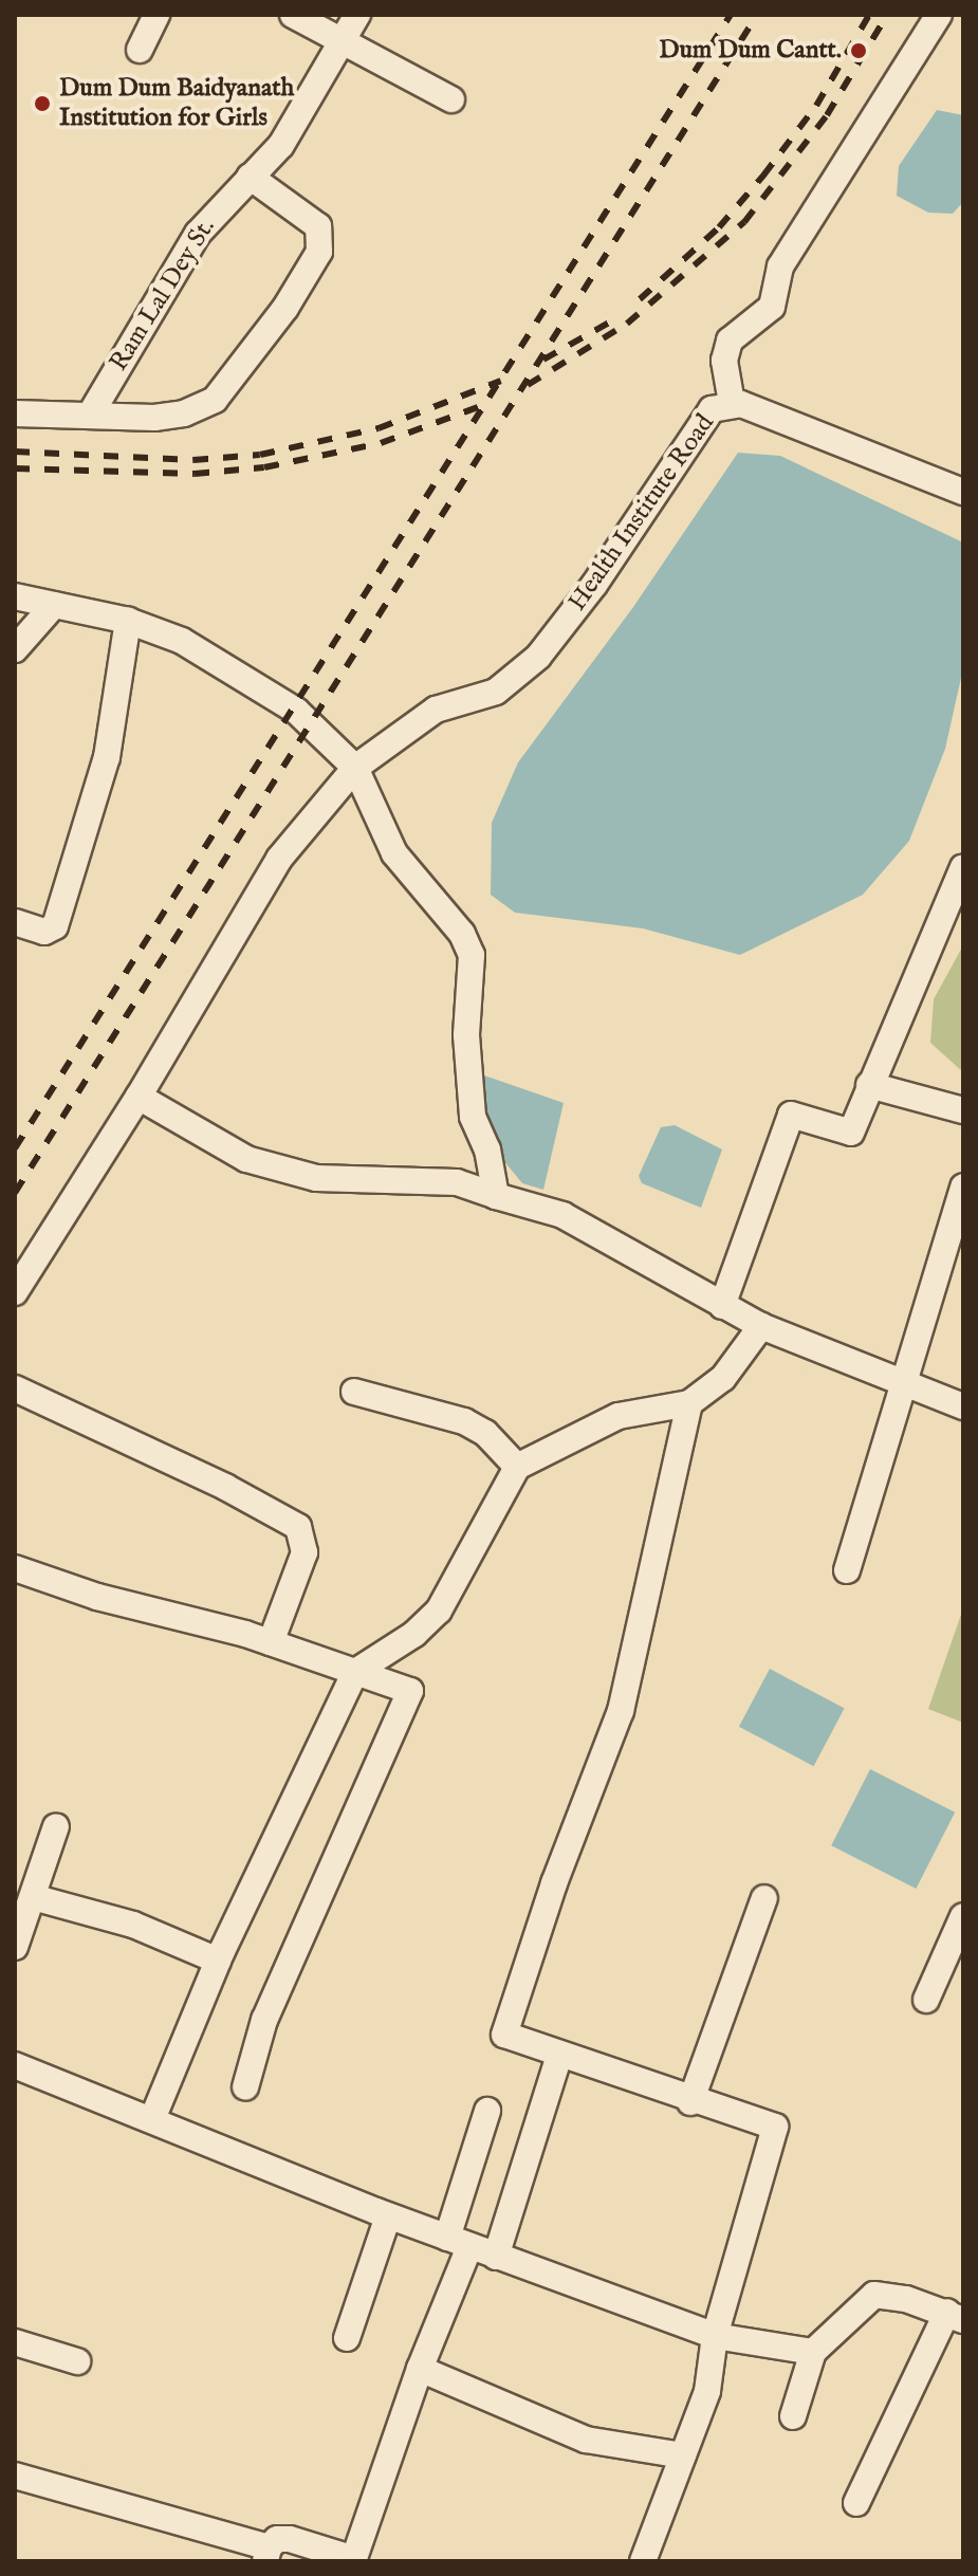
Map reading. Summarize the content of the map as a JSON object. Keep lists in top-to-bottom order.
{
  "streets": {
    "street": ["Ram Lal Dey St.", "Health Institute Road"]
  },
  "places": ["Dum Dum Cantt.", "Dum Dum Baidyanath Institution for Girls"]
}
